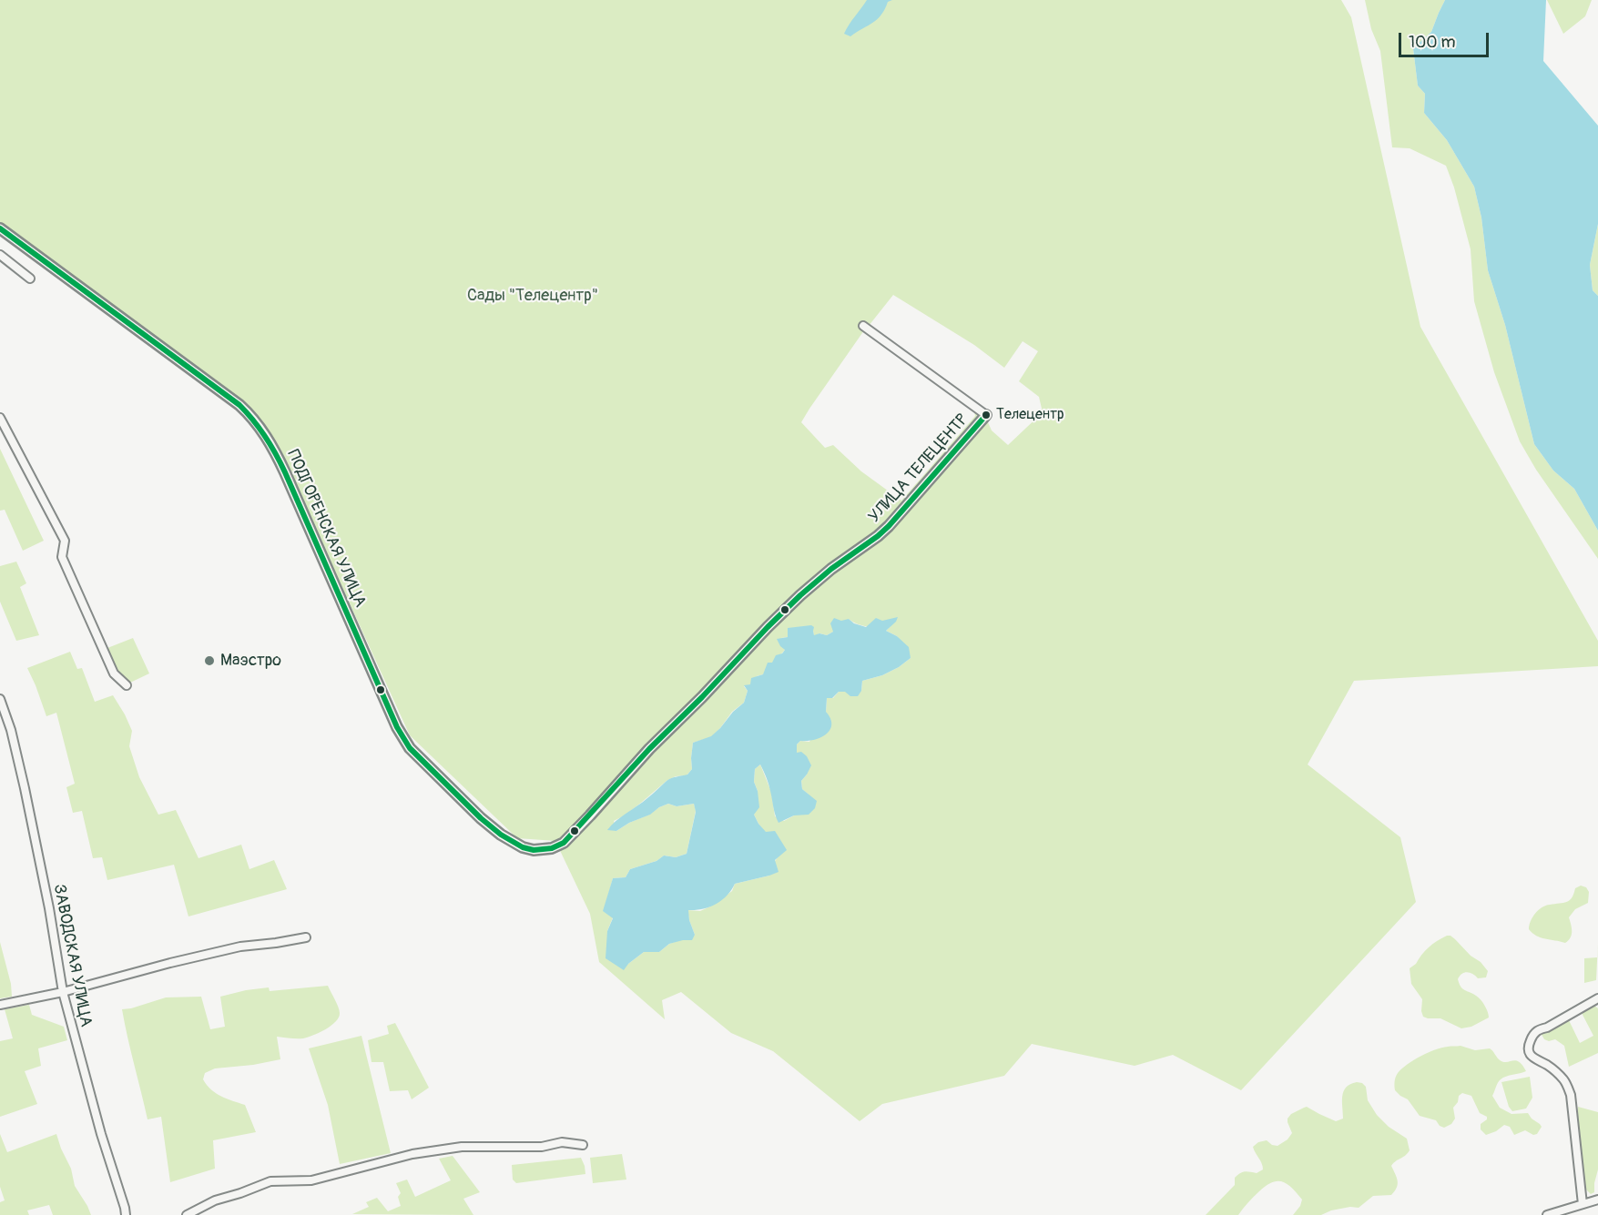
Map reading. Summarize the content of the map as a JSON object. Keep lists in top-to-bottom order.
{
  "streets": {
    "street": ["УЛИЦА ТЕЛЕЦЕНТР", "ПОДГОРЕНСКАЯ УЛИЦА", "ЗАВОДСКАЯ УЛИЦА"]
  },
  "crossings": [
    ["УЛИЦА ТЕЛЕЦЕНТР", "ПОДГОРЕНСКАЯ УЛИЦА"]
  ],
  "parks": ["Сады \"Телецентр\""],
  "places": ["Телецентр", "Маэстро"],
  "scale_bar": "100 m"
}
